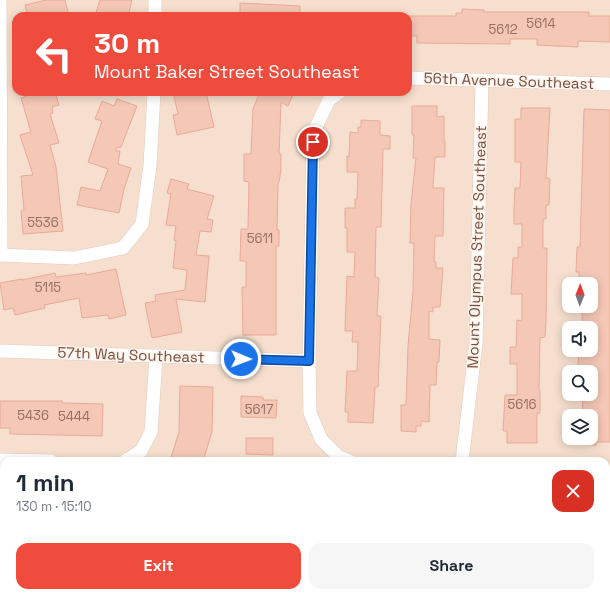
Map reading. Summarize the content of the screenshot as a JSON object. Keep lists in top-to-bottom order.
{
  "streets": {
    "street": ["56th Avenue Southeast", "Mount Olympus Street Southeast", "57th Way Southeast"]
  },
  "crossings": [
    ["56th Avenue Southeast", "Mount Olympus Street Southeast"]
  ],
  "house_numbers": [
    "5614",
    "5612",
    "5536",
    "5611",
    "5115",
    "5616",
    "5617",
    "5436",
    "5444"
  ],
  "north": "top",
  "page": {
    "turn": ["30 m", "Mount Baker Street Southeast"],
    "heading": ["1 min", "130 m · 15:10"],
    "buttons": ["Exit", "Share"]
  }
}
